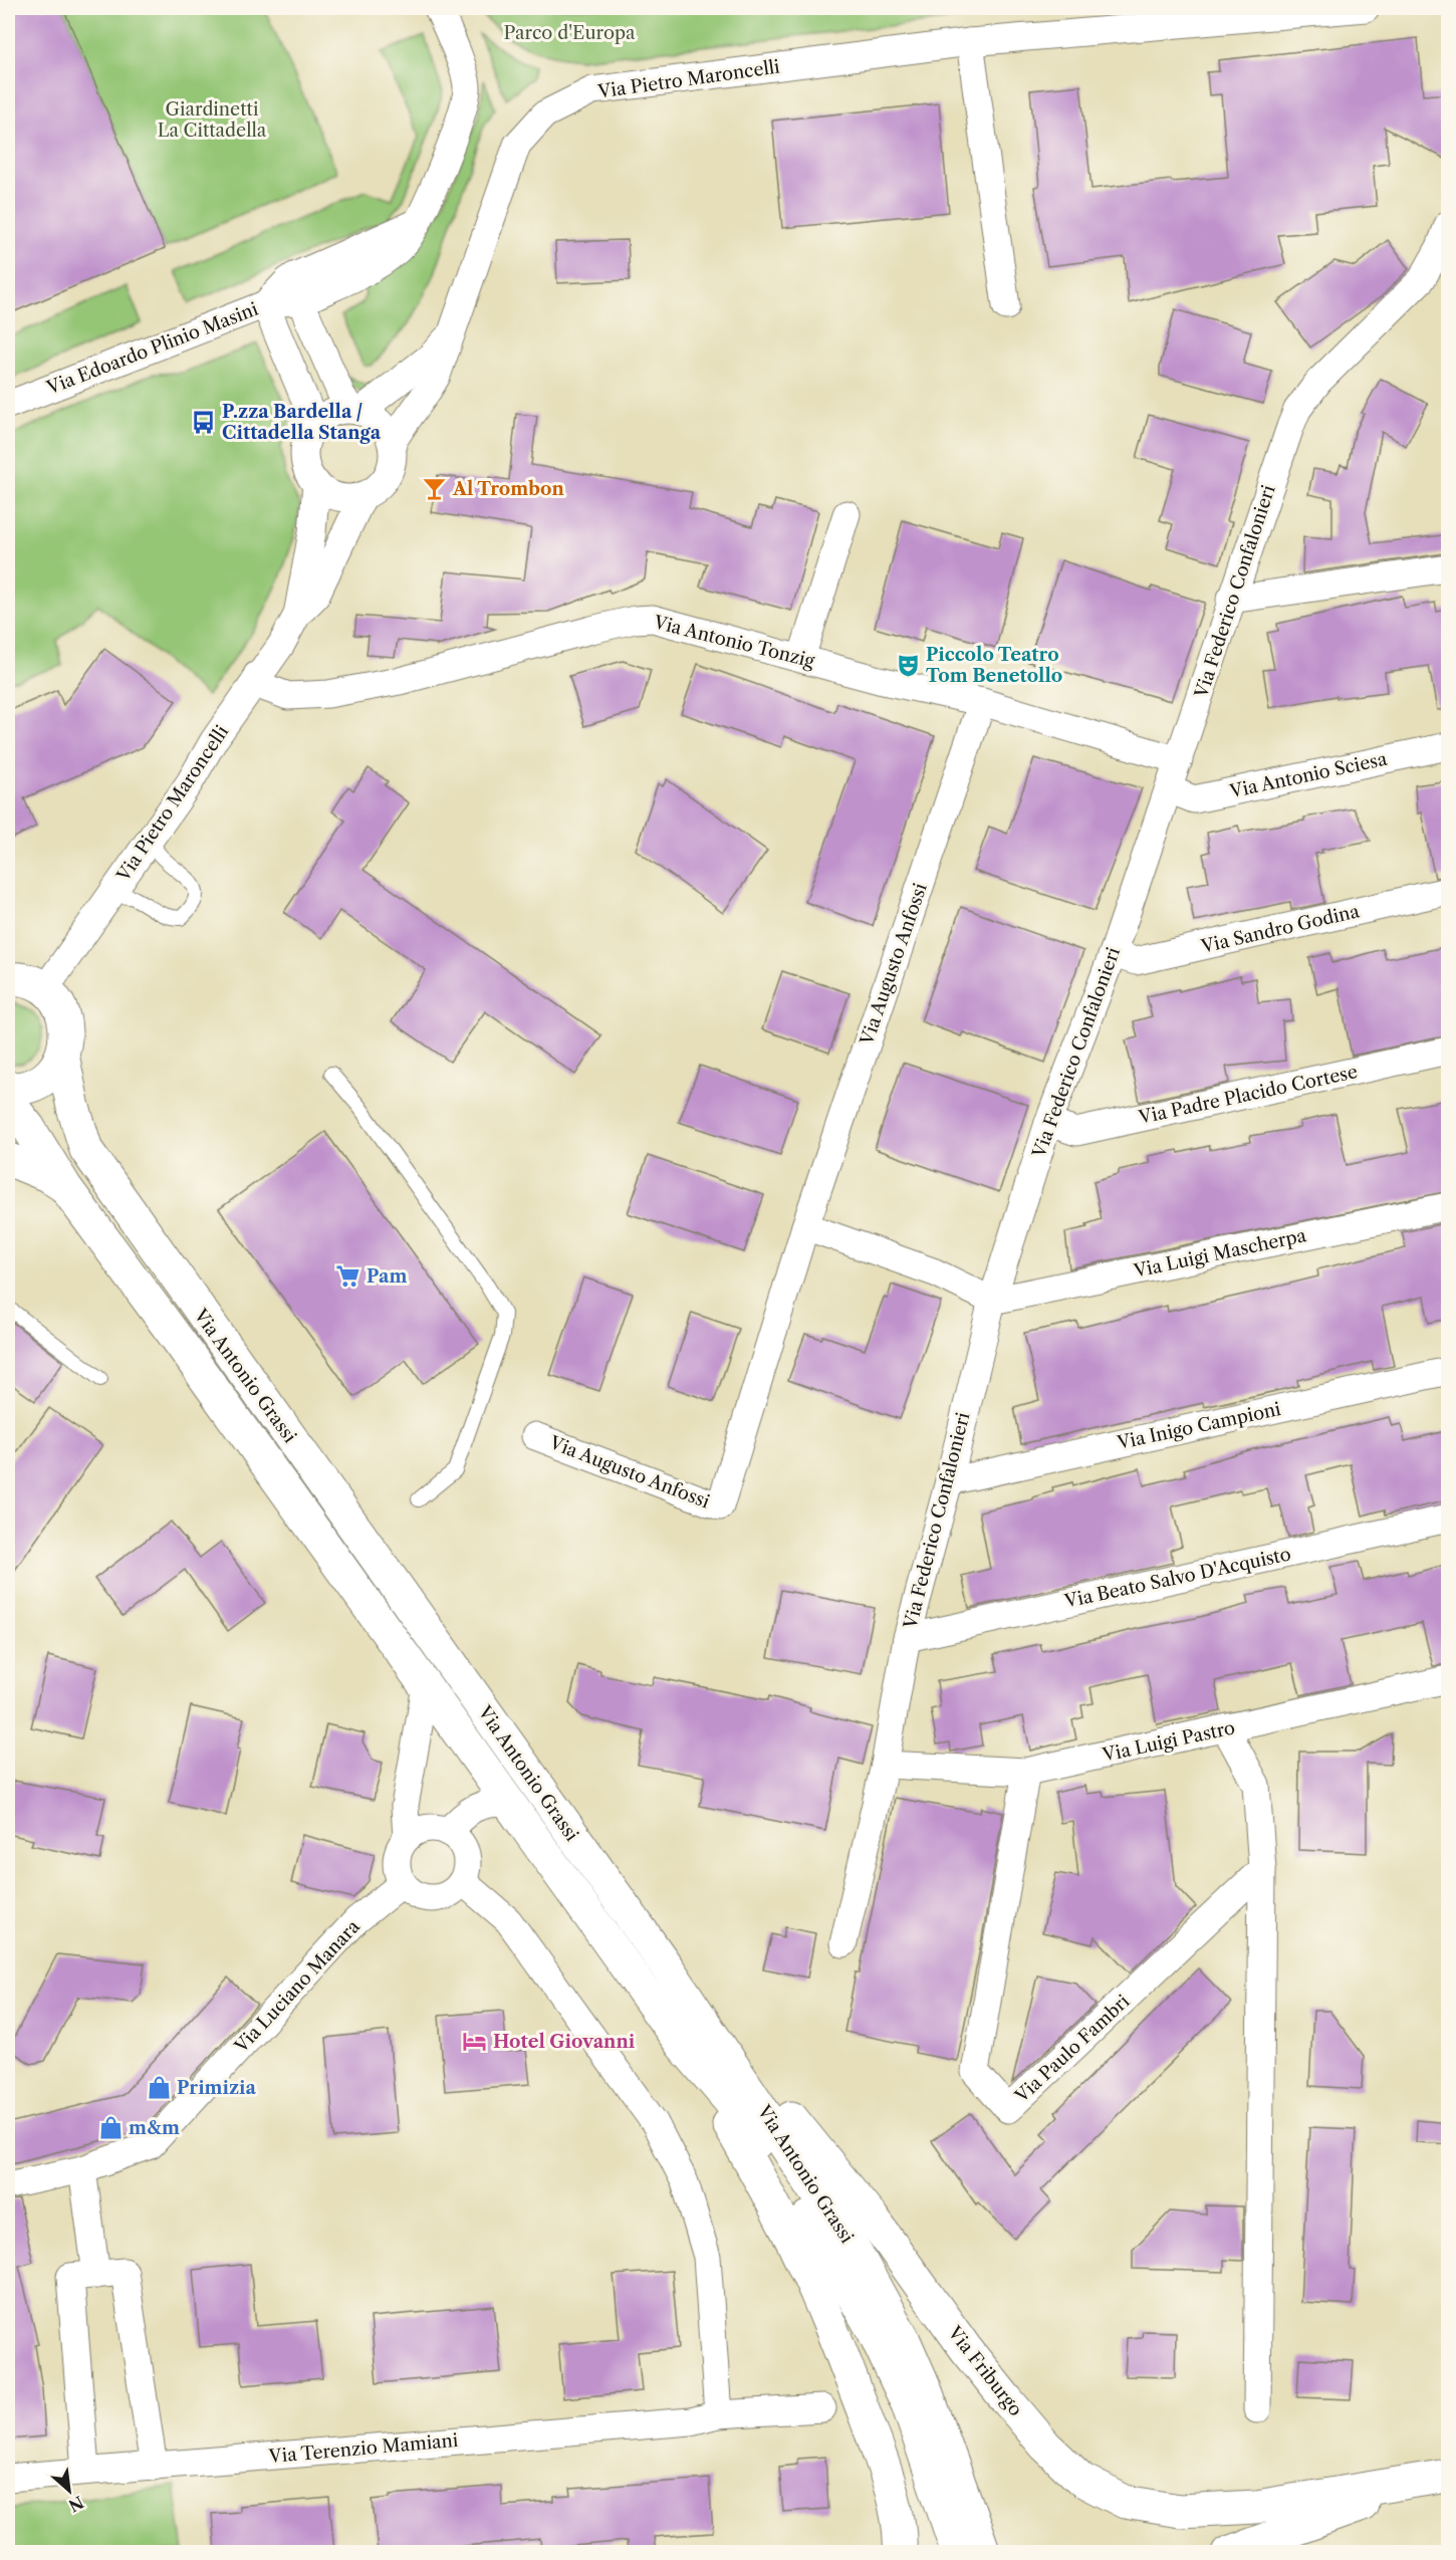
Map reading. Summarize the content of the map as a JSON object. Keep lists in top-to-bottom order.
{
  "streets": {
    "street": [
      "Via Pietro Maroncelli",
      "Via Edoardo Plinio Masini",
      "Via Federico Confalonieri",
      "Via Antonio Tonzig",
      "Via Antonio Sciesa",
      "Via Sandro Godina",
      "Via Augusto Anfossi",
      "Via Padre Placido Cortese",
      "Via Luigi Mascherpa",
      "Via Antonio Grassi",
      "Via Inigo Campioni",
      "Via Beato Salvo D'Acquisto",
      "Via Luigi Pastro",
      "Via Luciano Manara",
      "Via Paulo Fambri",
      "Via Friburgo",
      "Via Terenzio Mamiani"
    ]
  },
  "crossings": [
    ["Via Pietro Maroncelli", "Via Antonio Tonzig"],
    ["Via Pietro Maroncelli", "Via Antonio Grassi"],
    ["Via Federico Confalonieri", "Via Antonio Tonzig"],
    ["Via Federico Confalonieri", "Via Antonio Sciesa"],
    ["Via Federico Confalonieri", "Via Sandro Godina"],
    ["Via Federico Confalonieri", "Via Padre Placido Cortese"],
    ["Via Federico Confalonieri", "Via Luigi Mascherpa"],
    ["Via Federico Confalonieri", "Via Inigo Campioni"],
    ["Via Federico Confalonieri", "Via Beato Salvo D'Acquisto"],
    ["Via Federico Confalonieri", "Via Luigi Pastro"],
    ["Via Antonio Tonzig", "Via Augusto Anfossi"],
    ["Via Antonio Grassi", "Via Friburgo"],
    ["Via Luigi Pastro", "Via Paulo Fambri"]
  ],
  "parks": ["Parco d'Europa", "Giardinetti La Cittadella"],
  "places": {
    "bus stop": ["P.zza Bardella / Cittadella Stanga"],
    "bar": ["Al Trombon"],
    "theatre": ["Piccolo Teatro Tom Benetollo"],
    "supermarket": ["Pam"],
    "hotel": ["Hotel Giovanni"],
    "shop": ["Primizia", "m&m"]
  },
  "north": "bottom right"
}
